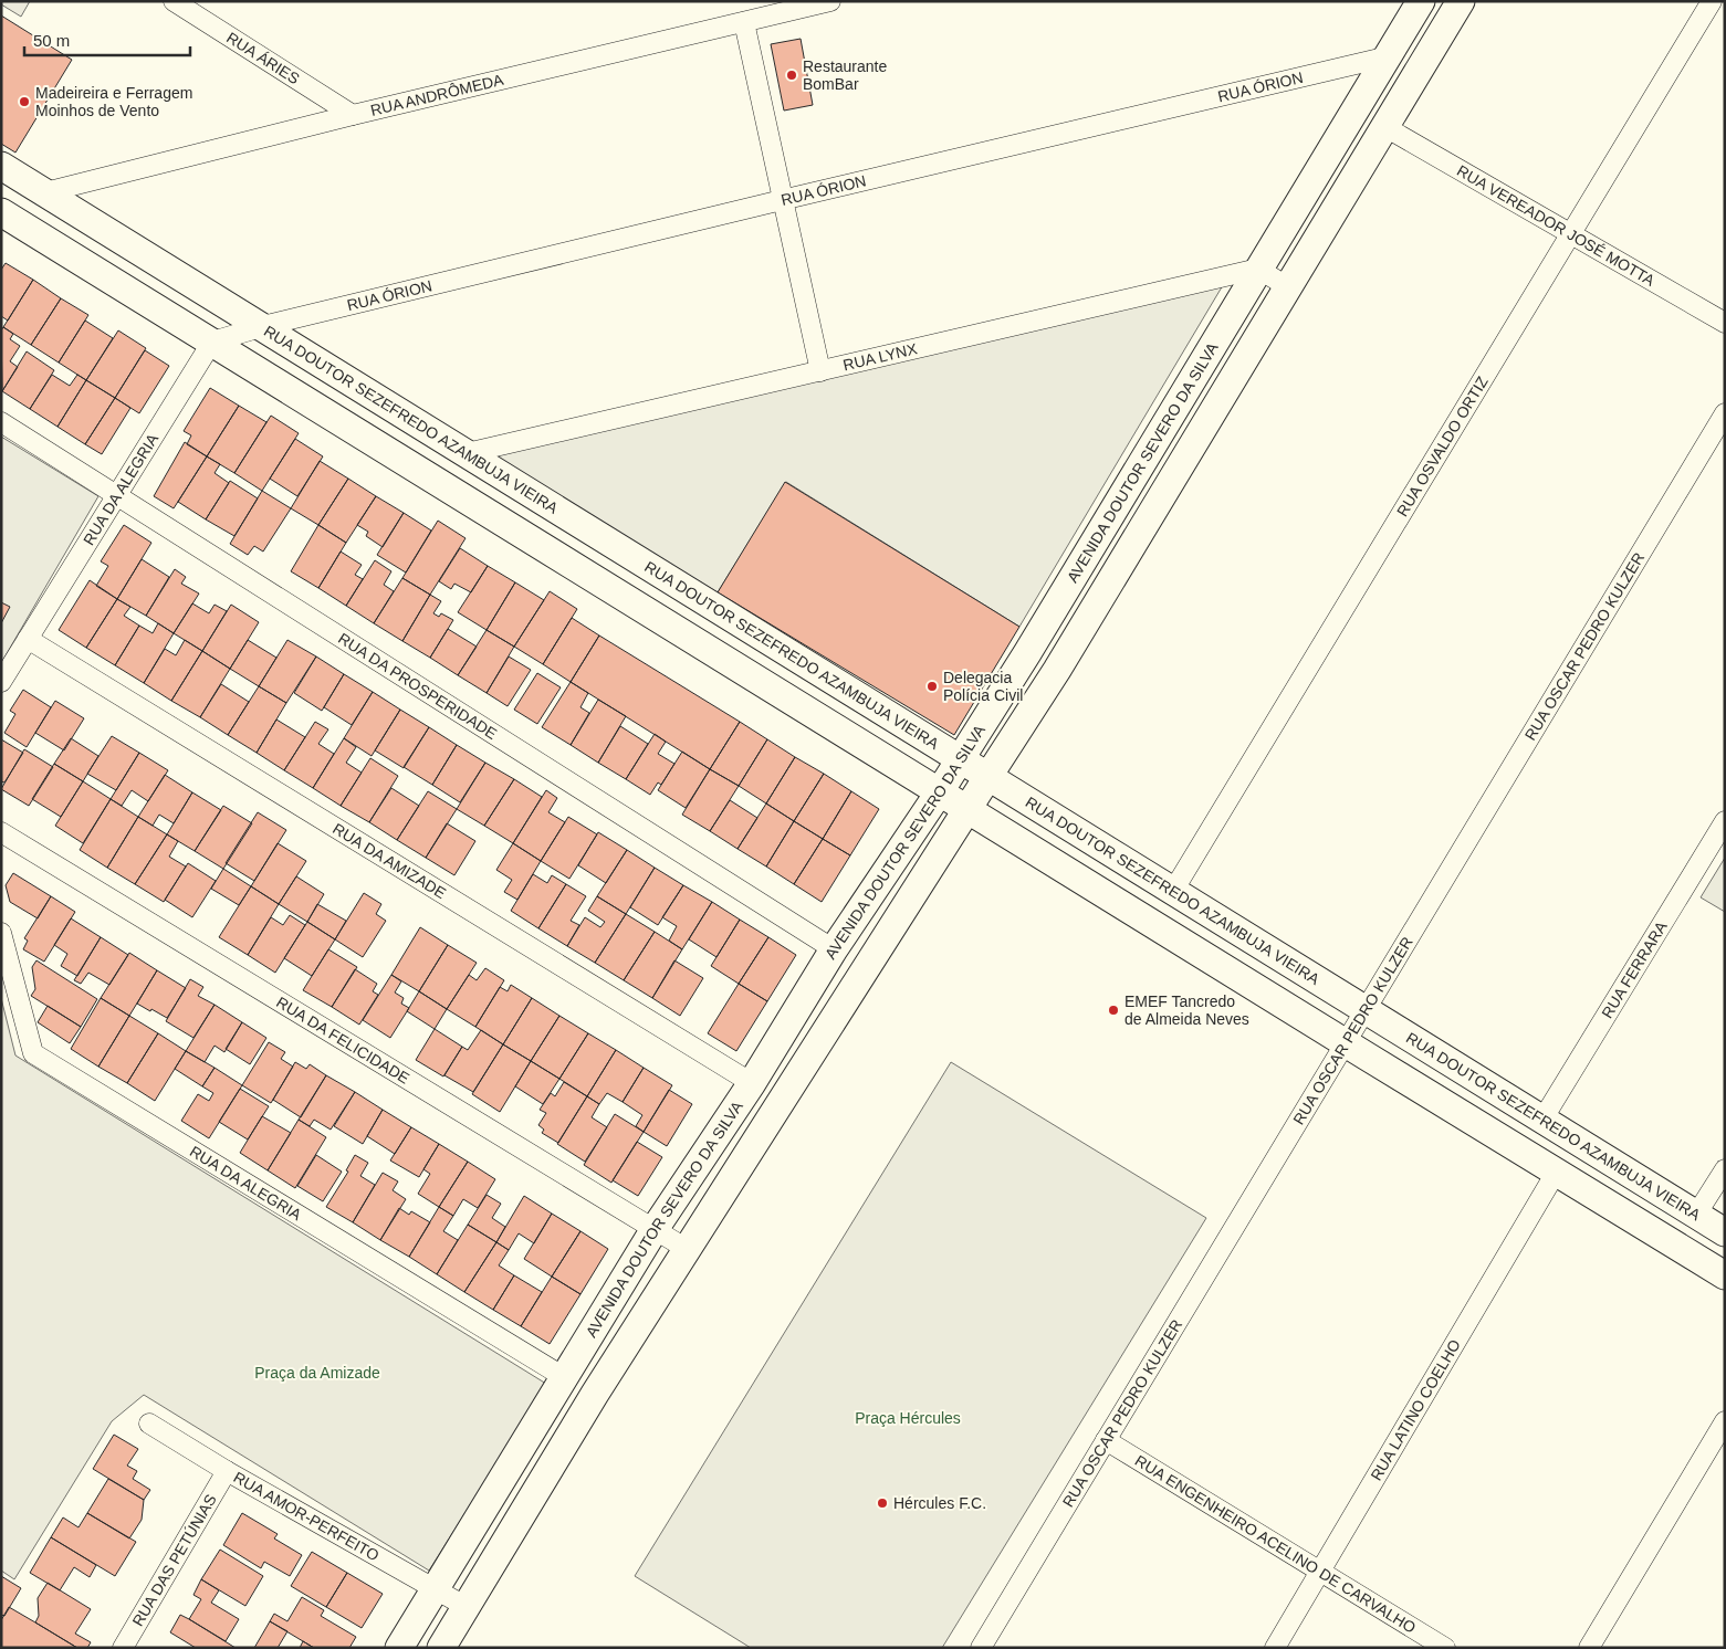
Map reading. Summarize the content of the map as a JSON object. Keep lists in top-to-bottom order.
{
  "streets": {
    "main road": ["RUA DOUTOR SEZEFREDO AZAMBUJA VIEIRA", "AVENIDA DOUTOR SEVERO DA SILVA"],
    "street": [
      "RUA ÁRIES",
      "RUA ÓRION",
      "RUA ANDRÔMEDA",
      "RUA VEREADOR JOSÉ MOTTA",
      "RUA LYNX",
      "RUA OSVALDO ORTIZ",
      "RUA DA ALEGRIA",
      "RUA OSCAR PEDRO KULZER",
      "RUA DA PROSPERIDADE",
      "RUA DA AMIZADE",
      "RUA FERRARA",
      "RUA DA FELICIDADE",
      "RUA LATINO COELHO",
      "RUA AMOR-PERFEITO",
      "RUA ENGENHEIRO ACELINO DE CARVALHO",
      "RUA DAS PETÚNIAS"
    ]
  },
  "crossings": [
    ["RUA ÁRIES", "RUA ANDRÔMEDA"],
    ["RUA ÓRION", "RUA DOUTOR SEZEFREDO AZAMBUJA VIEIRA"],
    ["RUA ÓRION", "AVENIDA DOUTOR SEVERO DA SILVA"],
    ["RUA ANDRÔMEDA", "RUA DOUTOR SEZEFREDO AZAMBUJA VIEIRA"],
    ["RUA VEREADOR JOSÉ MOTTA", "RUA OSVALDO ORTIZ"],
    ["RUA LYNX", "RUA DOUTOR SEZEFREDO AZAMBUJA VIEIRA"],
    ["RUA LYNX", "AVENIDA DOUTOR SEVERO DA SILVA"],
    ["RUA DOUTOR SEZEFREDO AZAMBUJA VIEIRA", "RUA OSVALDO ORTIZ"],
    ["RUA DOUTOR SEZEFREDO AZAMBUJA VIEIRA", "AVENIDA DOUTOR SEVERO DA SILVA"],
    ["RUA DOUTOR SEZEFREDO AZAMBUJA VIEIRA", "RUA OSCAR PEDRO KULZER"],
    ["RUA DOUTOR SEZEFREDO AZAMBUJA VIEIRA", "RUA FERRARA"],
    ["AVENIDA DOUTOR SEVERO DA SILVA", "RUA DA ALEGRIA"],
    ["AVENIDA DOUTOR SEVERO DA SILVA", "RUA DA PROSPERIDADE"],
    ["AVENIDA DOUTOR SEVERO DA SILVA", "RUA DA AMIZADE"],
    ["AVENIDA DOUTOR SEVERO DA SILVA", "RUA DA FELICIDADE"],
    ["AVENIDA DOUTOR SEVERO DA SILVA", "RUA AMOR-PERFEITO"],
    ["RUA DA ALEGRIA", "RUA DA PROSPERIDADE"],
    ["RUA DA ALEGRIA", "RUA DA AMIZADE"],
    ["RUA OSCAR PEDRO KULZER", "RUA ENGENHEIRO ACELINO DE CARVALHO"],
    ["RUA LATINO COELHO", "RUA ENGENHEIRO ACELINO DE CARVALHO"],
    ["RUA AMOR-PERFEITO", "RUA DAS PETÚNIAS"]
  ],
  "parks": ["Praça da Amizade", "Praça Hércules"],
  "places": [
    "Restaurante BomBar",
    "Madeireira e Ferragem Moinhos de Vento",
    "Delegacia Polícia Civil",
    "EMEF Tancredo de Almeida Neves",
    "Hércules F.C."
  ],
  "scale_bar": "50 m"
}
